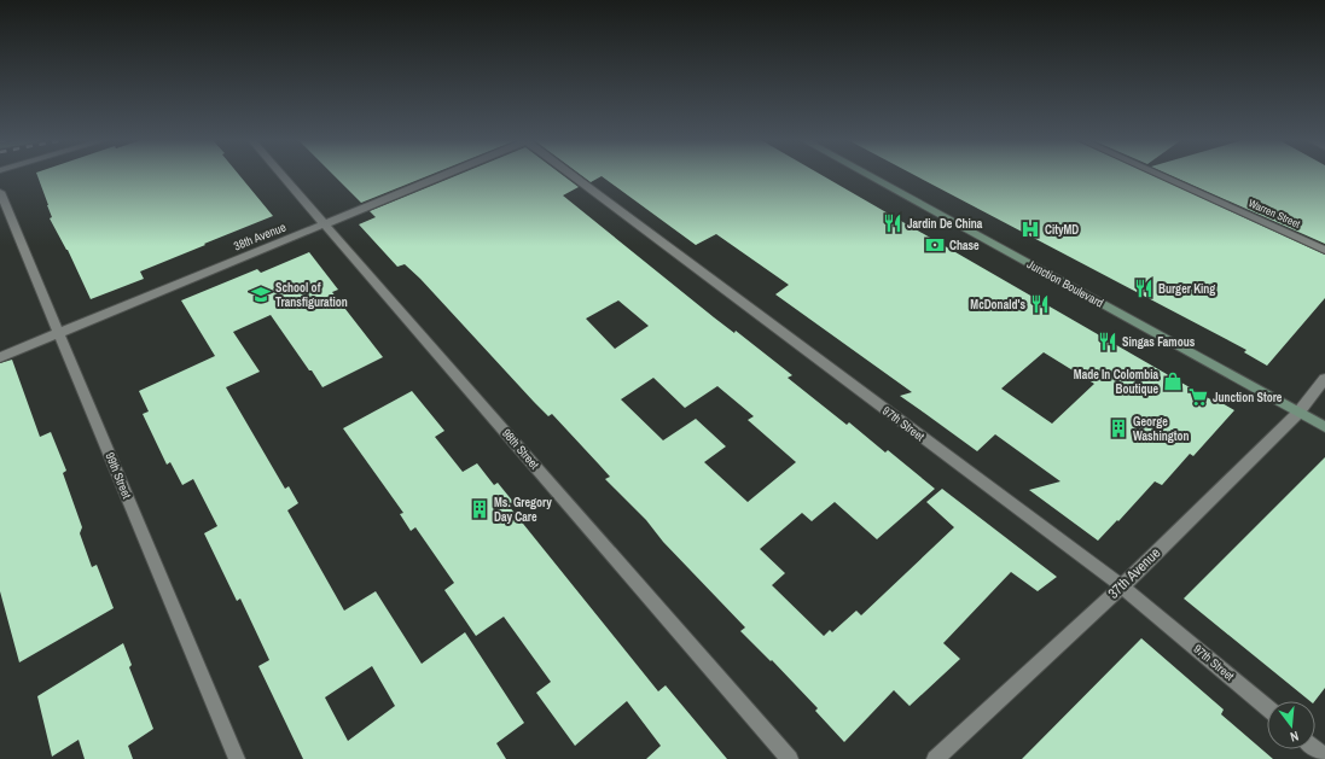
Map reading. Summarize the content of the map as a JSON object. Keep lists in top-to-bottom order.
{
  "streets": {
    "main road": ["Junction Boulevard"],
    "street": [
      "Warren Street",
      "38th Avenue",
      "97th Street",
      "98th Street",
      "99th Street",
      "37th Avenue"
    ]
  },
  "crossings": [
    ["38th Avenue", "98th Street"],
    ["38th Avenue", "99th Street"],
    ["Junction Boulevard", "37th Avenue"],
    ["97th Street", "37th Avenue"]
  ],
  "places": {
    "restaurant": [
      "Jardin De China",
      "Burger King",
      "McDonald's",
      "Singas Famous"
    ],
    "hospital": ["CityMD"],
    "bank": ["Chase"],
    "school or university": ["School of Transfiguration"],
    "shop": ["Made In Colombia Boutique"],
    "supermarket": ["Junction Store"],
    "building": ["George Washington", "Ms. Gregory Day Care"]
  },
  "north": "bottom"
}
